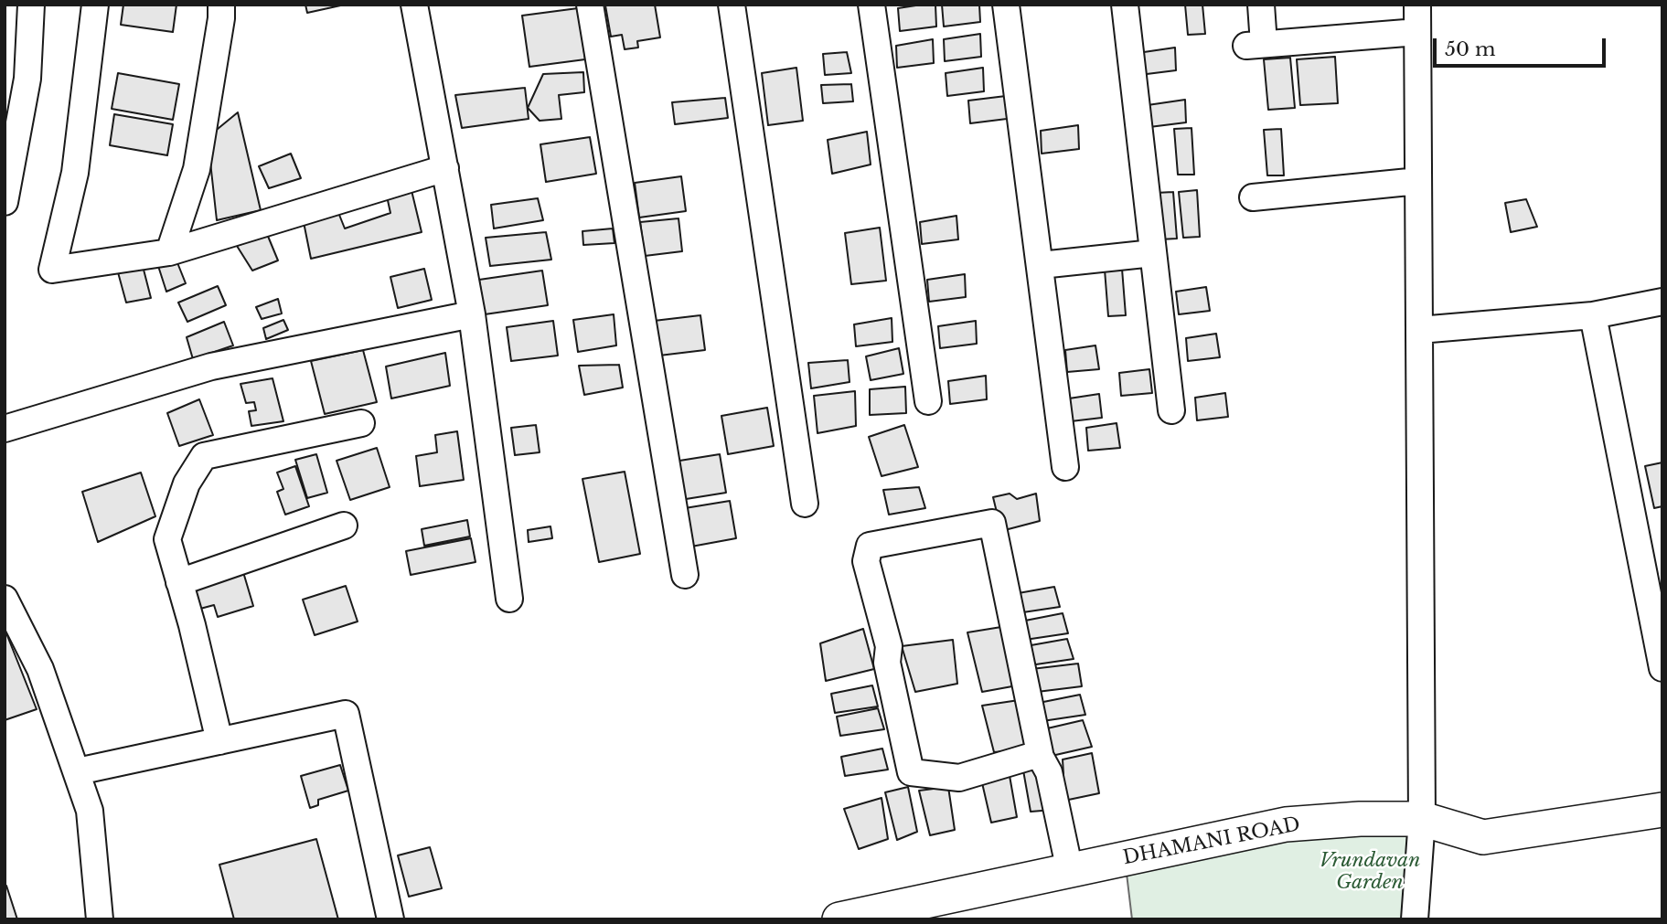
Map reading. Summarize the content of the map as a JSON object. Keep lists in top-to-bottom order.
{
  "streets": {
    "main road": ["DHAMANI ROAD"]
  },
  "parks": ["Vrundavan Garden"],
  "scale_bar": "50 m"
}
